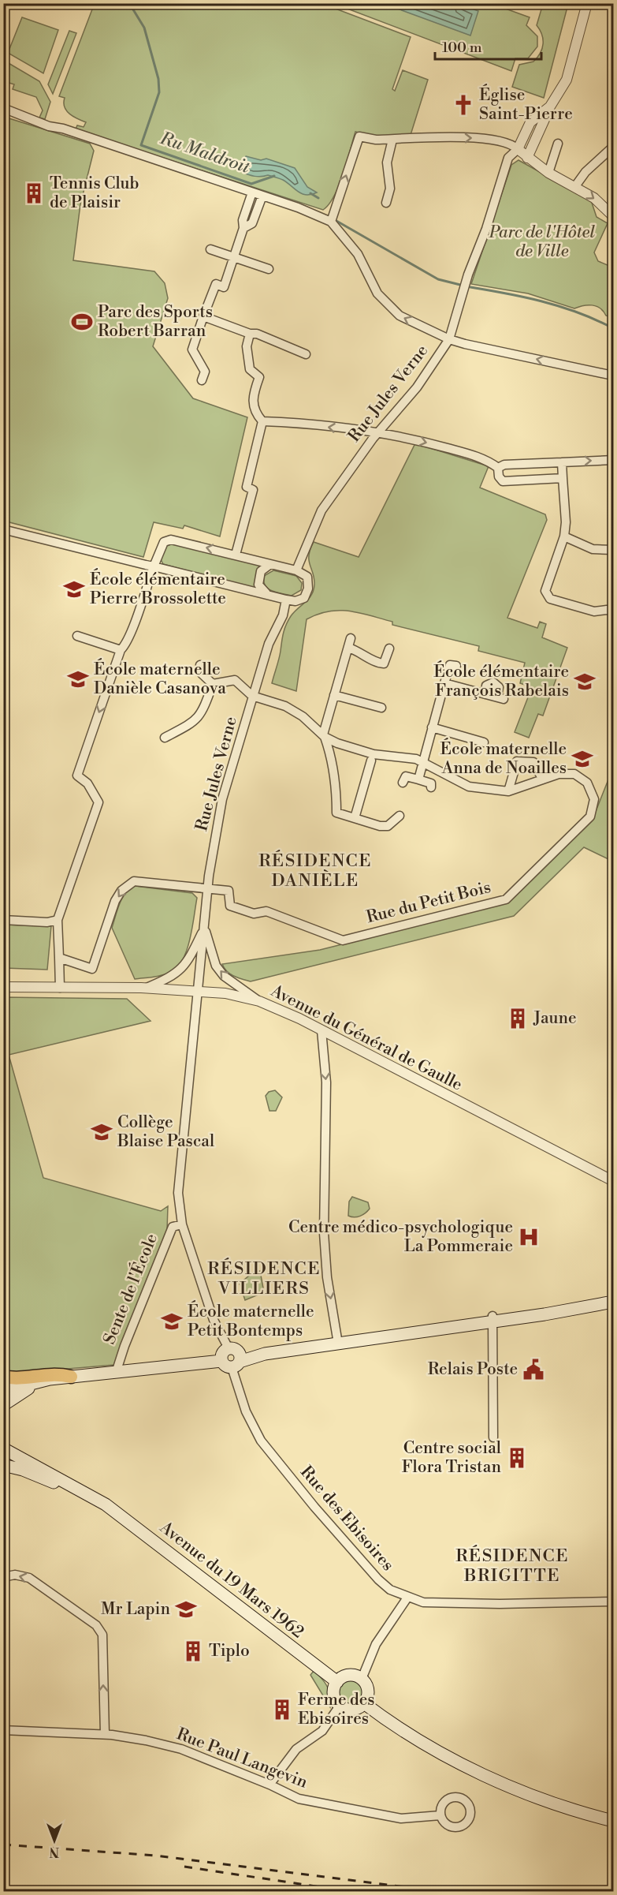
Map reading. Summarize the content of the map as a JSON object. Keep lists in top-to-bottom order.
{
  "streets": {
    "main road": ["Avenue du 19 Mars 1962"],
    "street": [
      "Rue Jules Verne",
      "Rue du Petit Bois",
      "Avenue du Général de Gaulle",
      "Sente de l'École",
      "Rue des Ebisoires",
      "Rue Paul Langevin"
    ]
  },
  "crossings": [
    ["Rue Jules Verne", "Rue du Petit Bois"],
    ["Rue Jules Verne", "Avenue du Général de Gaulle"],
    ["Rue Jules Verne", "Sente de l'École"],
    ["Rue Jules Verne", "Rue des Ebisoires"],
    ["Sente de l'École", "Rue des Ebisoires"]
  ],
  "districts": ["RÉSIDENCE DANIÈLE", "RÉSIDENCE VILLIERS", "RÉSIDENCE BRIGITTE"],
  "water": ["Ru Maldroit"],
  "parks": ["Parc de l'Hôtel de Ville"],
  "places": {
    "church": ["Église Saint-Pierre"],
    "building": [
      "Tennis Club de Plaisir",
      "Jaune",
      "Centre social Flora Tristan",
      "Tiplo",
      "Ferme des Ebisoires"
    ],
    "sports": ["Parc des Sports Robert Barran"],
    "school or university": [
      "École élémentaire Pierre Brossolette",
      "École maternelle Danièle Casanova",
      "École élémentaire François Rabelais",
      "École maternelle Anna de Noailles",
      "Collège Blaise Pascal",
      "École maternelle Petit Bontemps",
      "Mr Lapin"
    ],
    "hospital": ["Centre médico-psychologique La Pommeraie"],
    "public building": ["Relais Poste"]
  },
  "scale_bar": "100 m",
  "north": "bottom"
}
